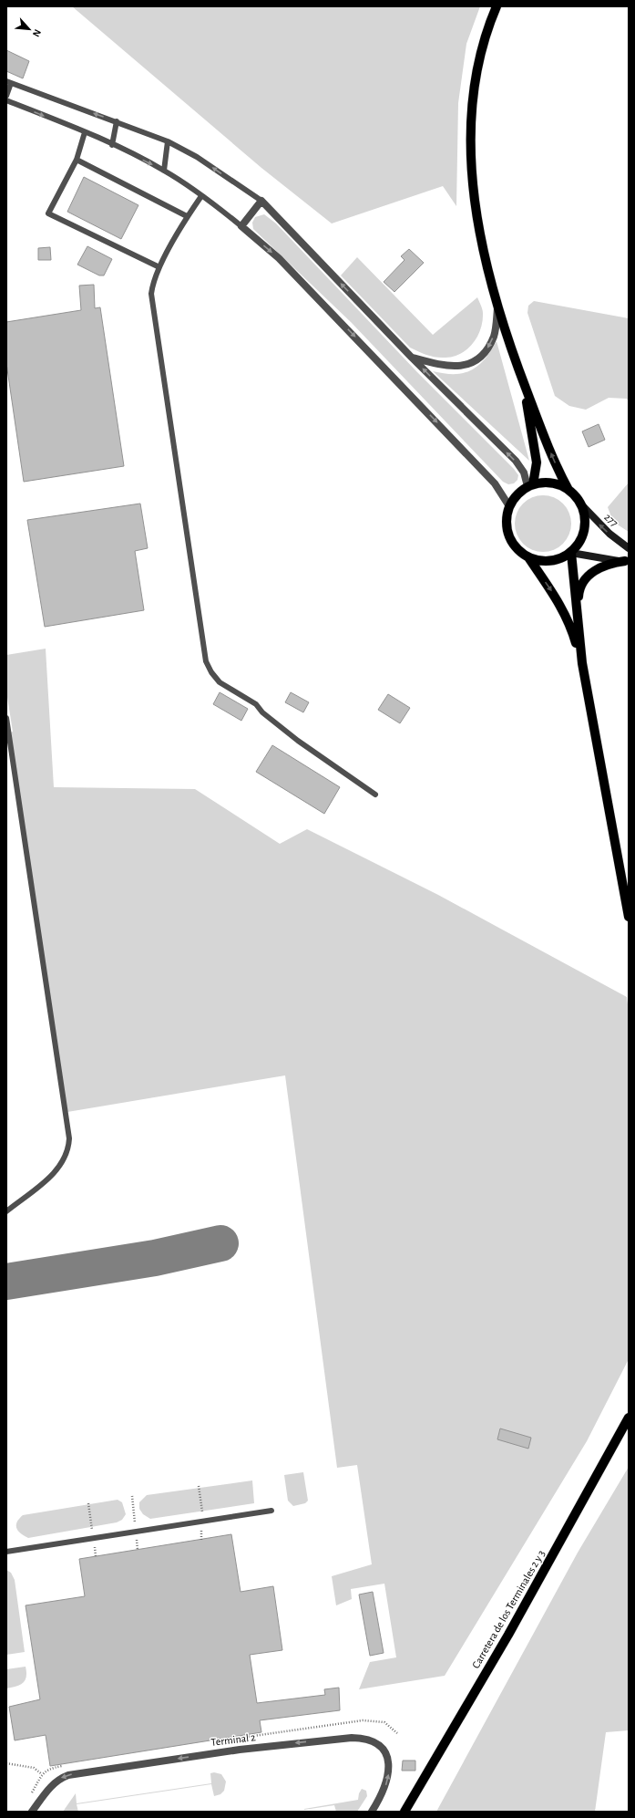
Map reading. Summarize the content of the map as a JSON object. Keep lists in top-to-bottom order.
{
  "streets": {
    "main road": ["Carretera de los Terminales 2 y 3"],
    "street": ["277", "Terminal 2"]
  },
  "one_way": ["277"],
  "north": "bottom right"
}
